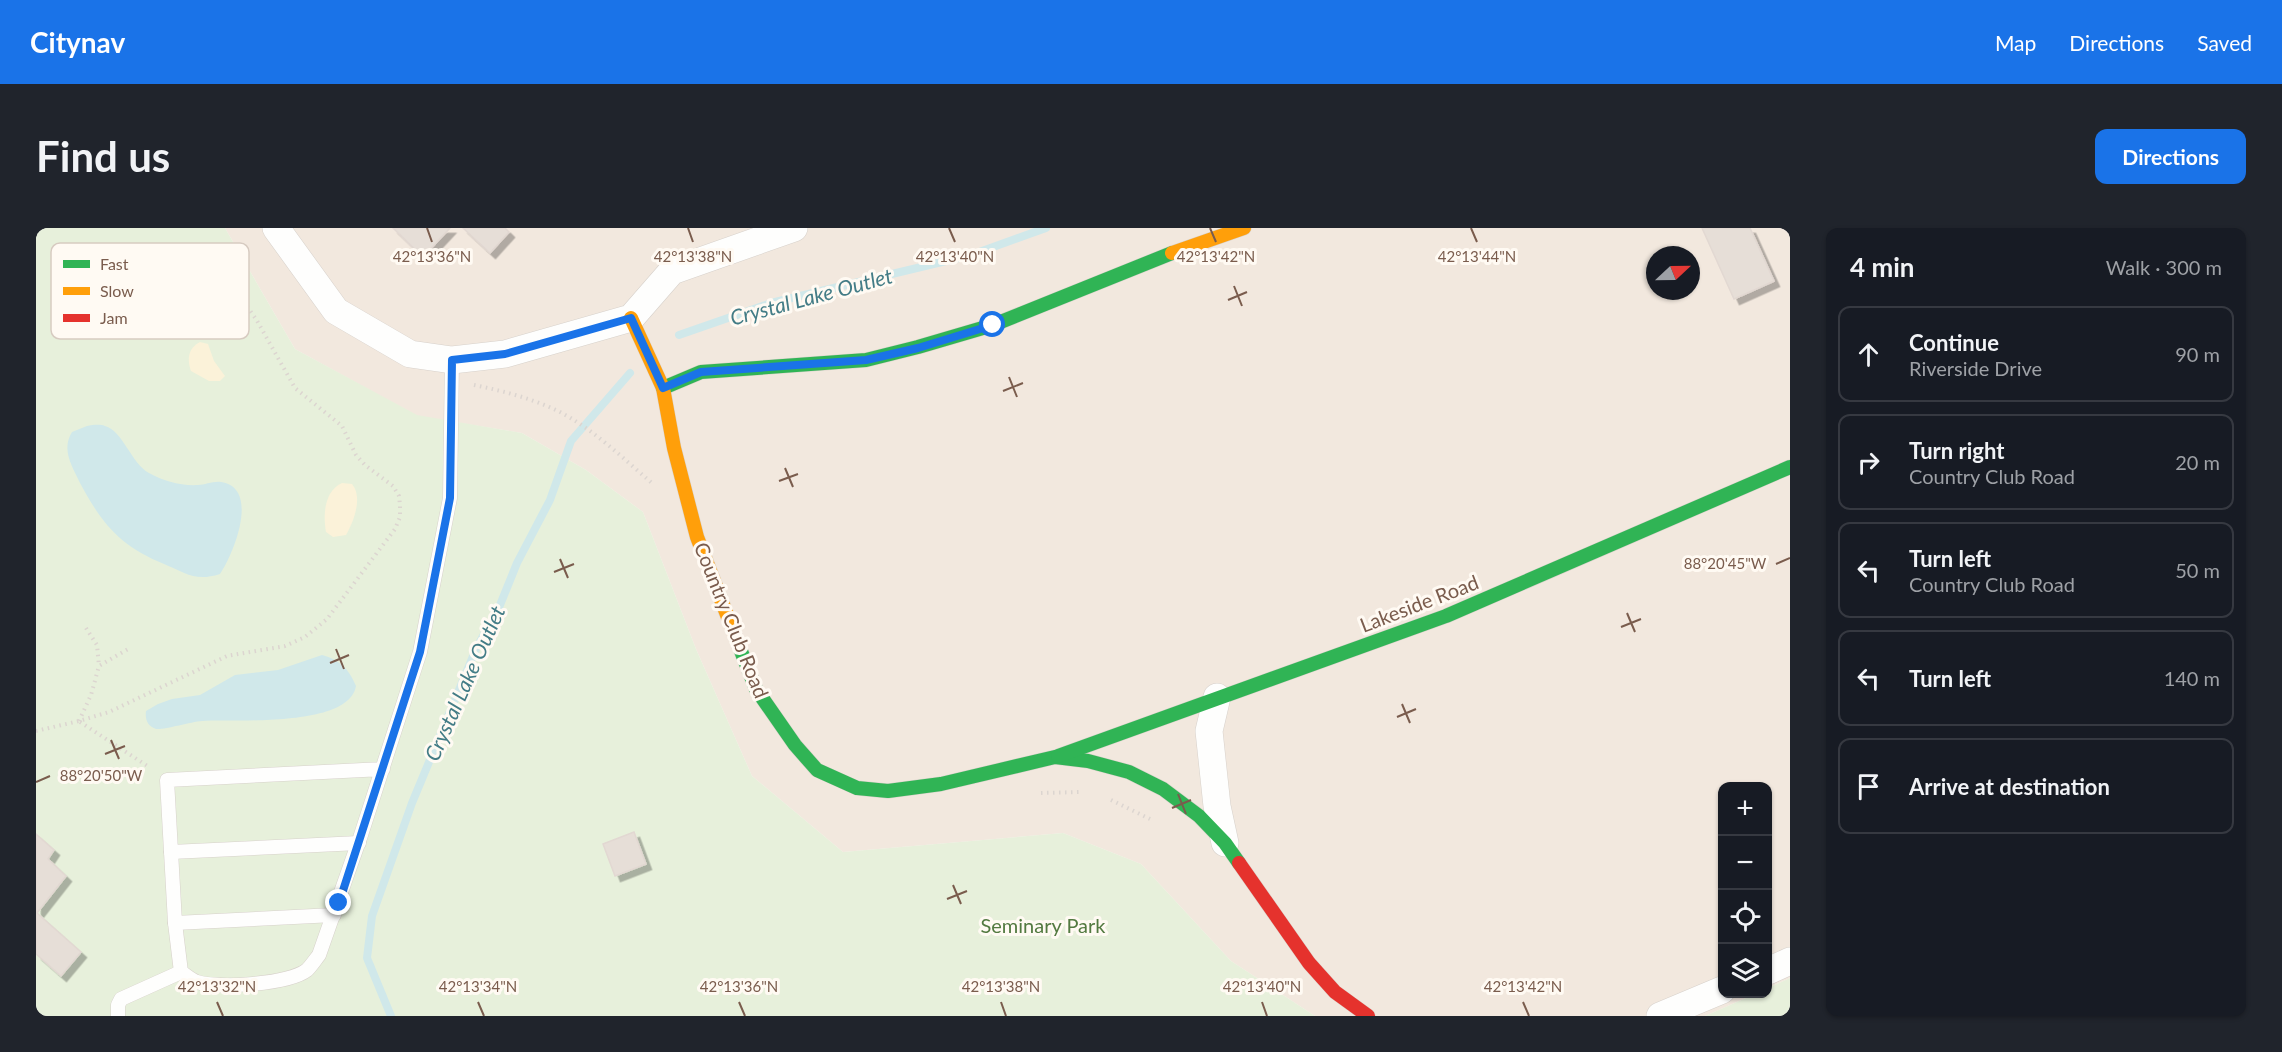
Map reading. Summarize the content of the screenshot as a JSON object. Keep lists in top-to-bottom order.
{
  "streets": {
    "street": ["Lakeside Road", "Country Club Road"]
  },
  "crossings": [
    ["Lakeside Road", "Country Club Road"]
  ],
  "water": ["Crystal Lake Outlet"],
  "parks": ["Seminary Park"],
  "legend": ["Fast", "Slow", "Jam"],
  "north": "right",
  "page": {
    "header": "Citynav",
    "nav": ["Map", "Directions", "Saved"],
    "buttons": "Directions",
    "title": "Find us",
    "heading": ["4 min", "Walk · 300 m"],
    "list": [
      ["Continue", "Riverside Drive", "90 m"],
      ["Turn right", "Country Club Road", "20 m"],
      ["Turn left", "Country Club Road", "50 m"],
      ["Turn left", "140 m"],
      "Arrive at destination"
    ],
    "map_buttons": ["+", "−"]
  },
  "coordinates": [
    "42°13'36\"N",
    "42°13'38\"N",
    "42°13'40\"N",
    "42°13'42\"N",
    "42°13'44\"N",
    "88°20'45\"W",
    "88°20'50\"W",
    "42°13'32\"N",
    "42°13'34\"N"
  ]
}
